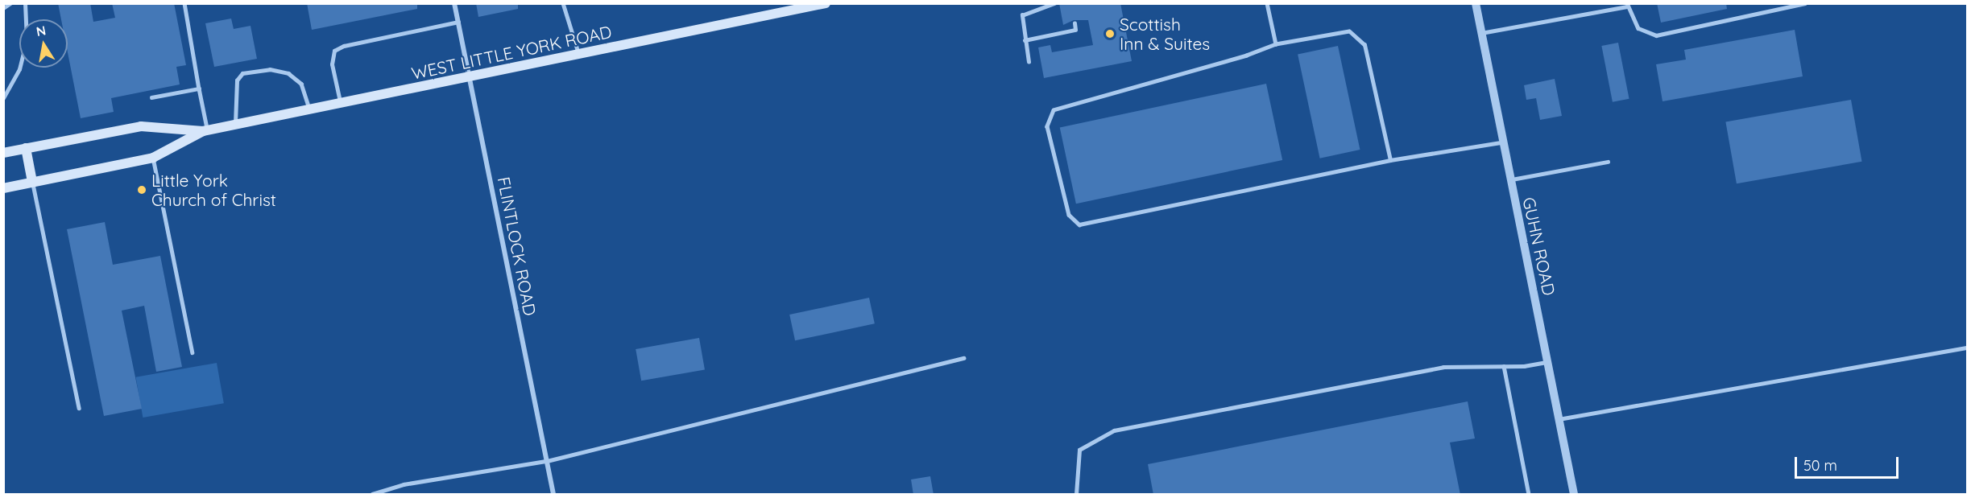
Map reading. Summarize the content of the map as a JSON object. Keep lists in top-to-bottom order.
{
  "streets": {
    "main road": ["WEST LITTLE YORK ROAD"],
    "street": ["FLINTLOCK ROAD", "GUHN ROAD"]
  },
  "crossings": [
    ["WEST LITTLE YORK ROAD", "FLINTLOCK ROAD"]
  ],
  "places": ["Scottish Inn & Suites", "Little York Church of Christ"],
  "scale_bar": "50 m",
  "north": "top"
}
